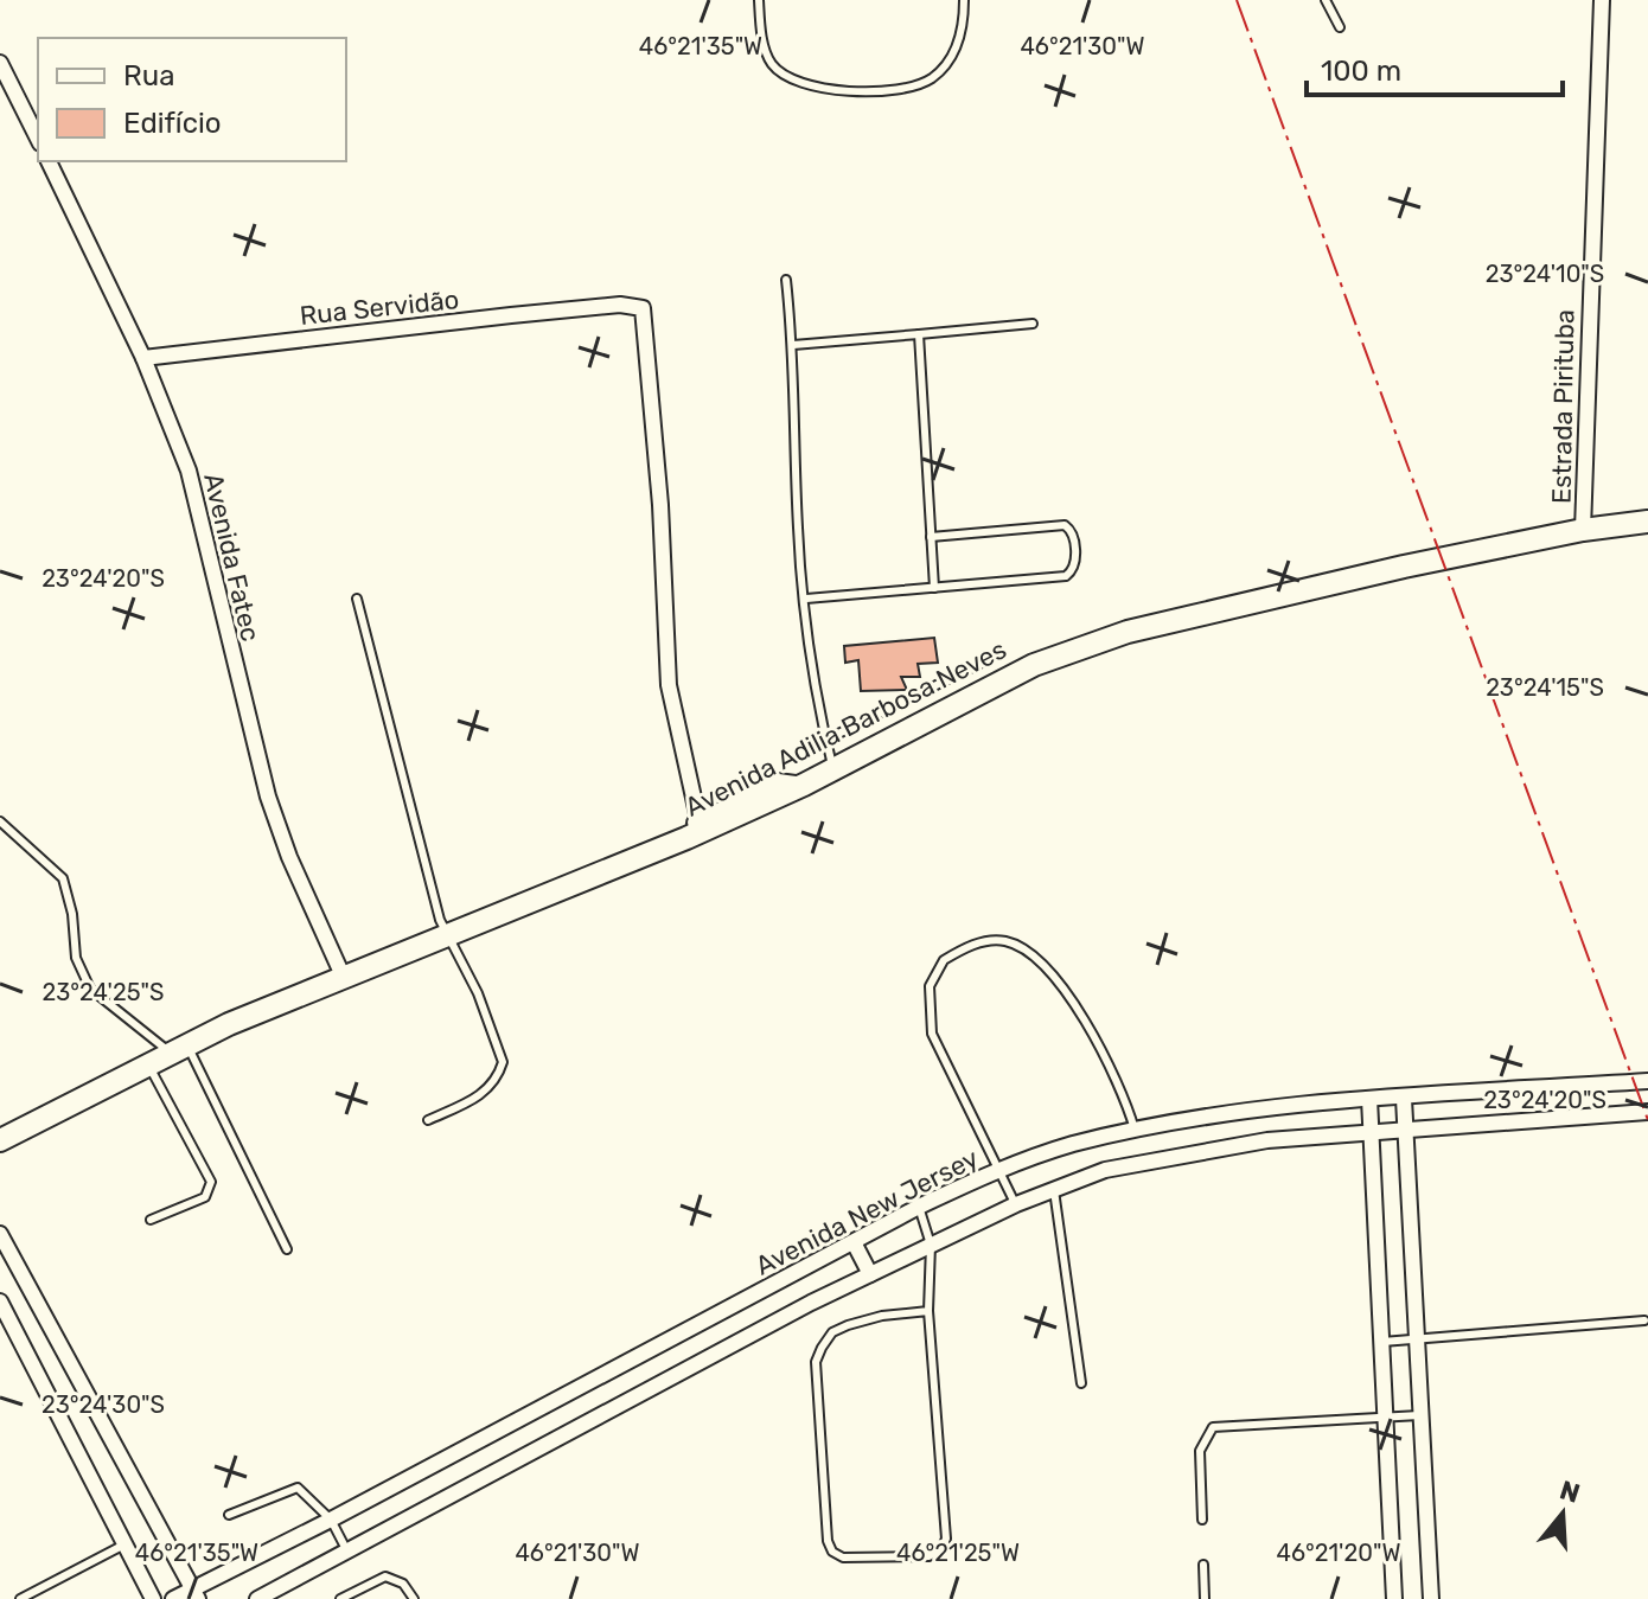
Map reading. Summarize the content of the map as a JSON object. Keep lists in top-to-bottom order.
{
  "streets": {
    "street": [
      "Rua Servidão",
      "Estrada Pirituba",
      "Avenida Fatec",
      "Avenida Adilia Barbosa Neves",
      "Avenida New Jersey"
    ]
  },
  "crossings": [
    ["Rua Servidão", "Avenida Fatec"],
    ["Estrada Pirituba", "Avenida Adilia Barbosa Neves"],
    ["Avenida Fatec", "Avenida Adilia Barbosa Neves"]
  ],
  "legend": ["Rua", "Edifício"],
  "scale_bar": "100 m",
  "north": "top",
  "coordinates": [
    "46°21'35\"W",
    "46°21'30\"W",
    "23°24'10\"S",
    "23°24'20\"S",
    "23°24'15\"S",
    "23°24'25\"S",
    "23°24'30\"S",
    "46°21'25\"W",
    "46°21'20\"W"
  ]
}
